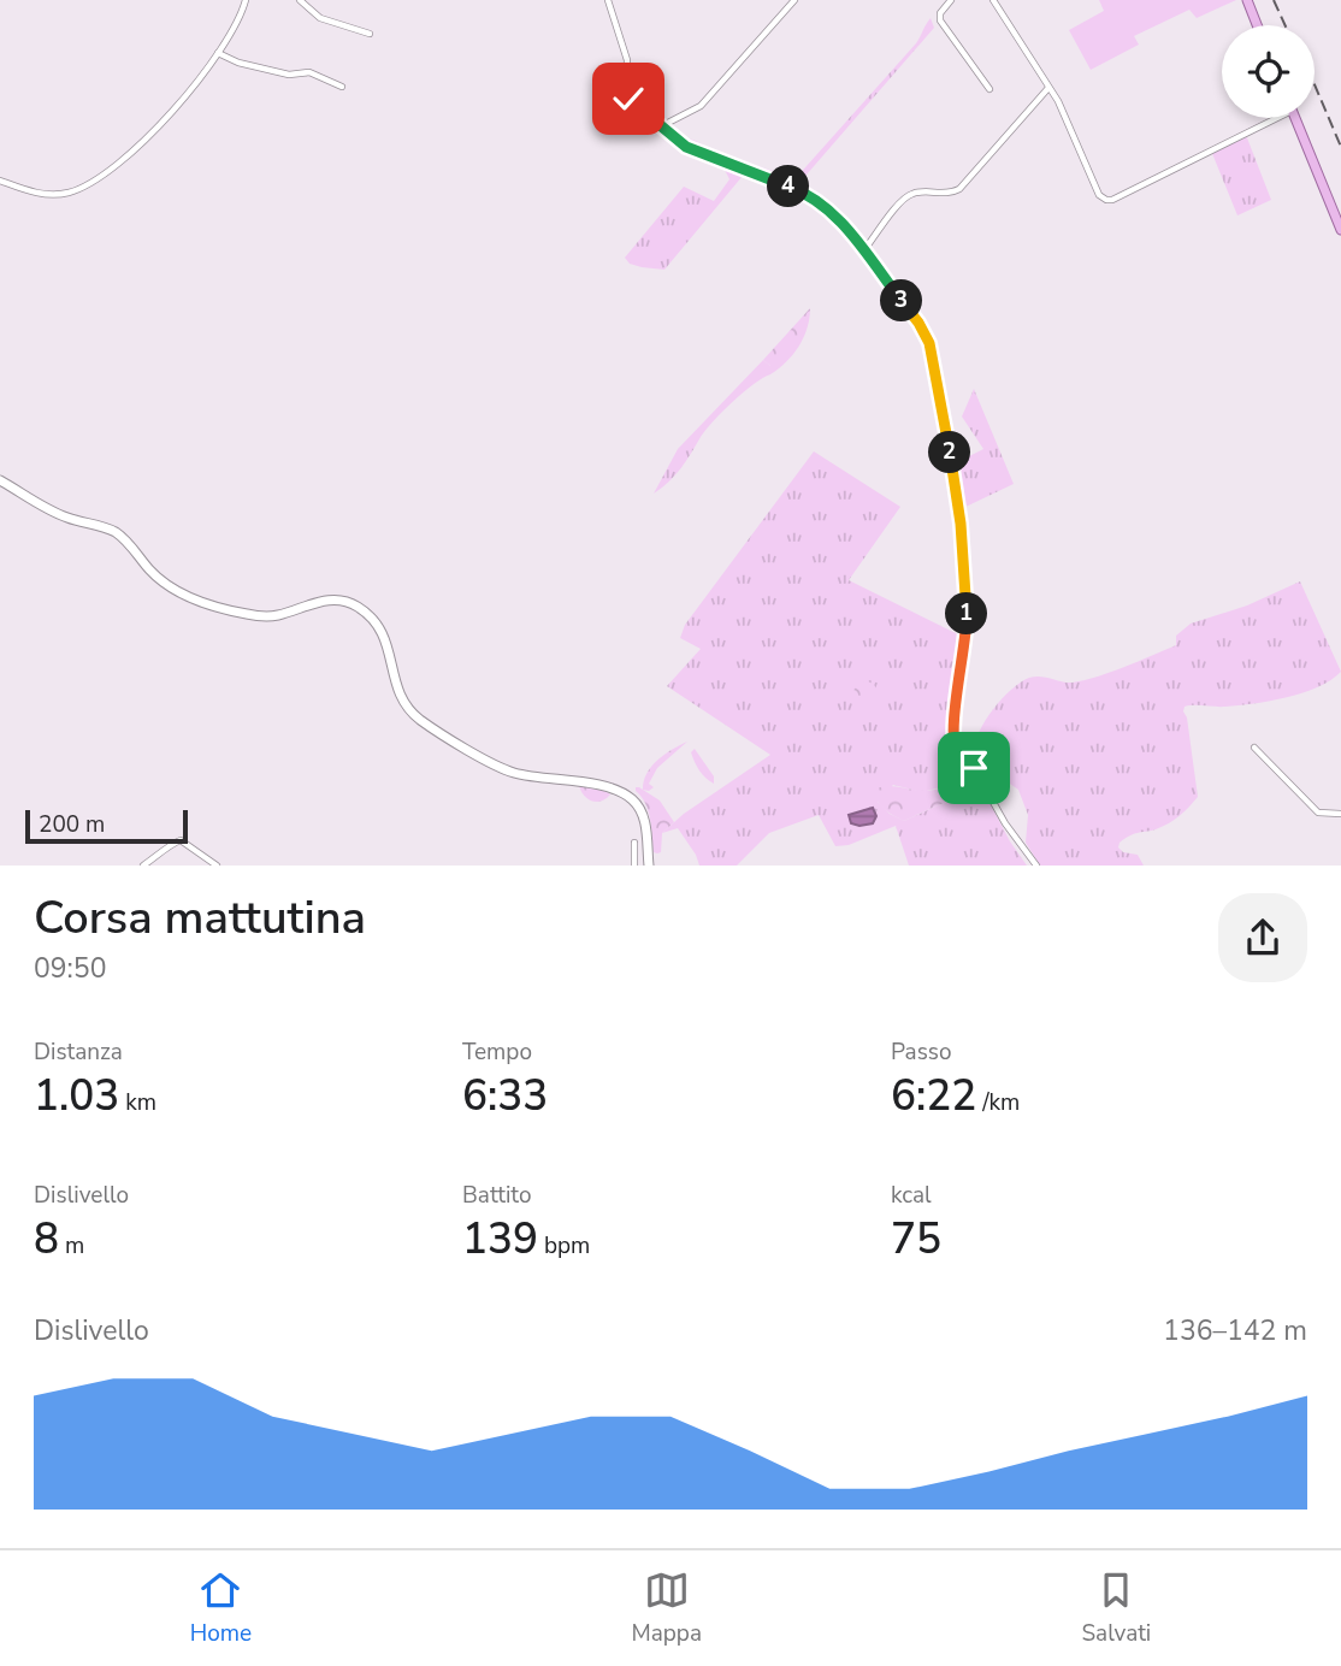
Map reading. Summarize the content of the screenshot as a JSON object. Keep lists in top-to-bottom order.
{
  "scale_bar": "200 m",
  "page": {
    "pins": [
      "4",
      "3",
      "2",
      "1"
    ],
    "scale": "200 m",
    "heading": ["Corsa mattutina", "09:50"],
    "stats": [
      ["Distanza", "1.03 km"],
      ["Tempo", "6:33"],
      ["Passo", "6:22 /km"],
      ["Dislivello", "8 m"],
      ["Battito", "139 bpm"],
      ["kcal", "75"]
    ],
    "chart": ["Dislivello", "136–142 m"],
    "tabs": ["Home", "Mappa", "Salvati"]
  }
}
